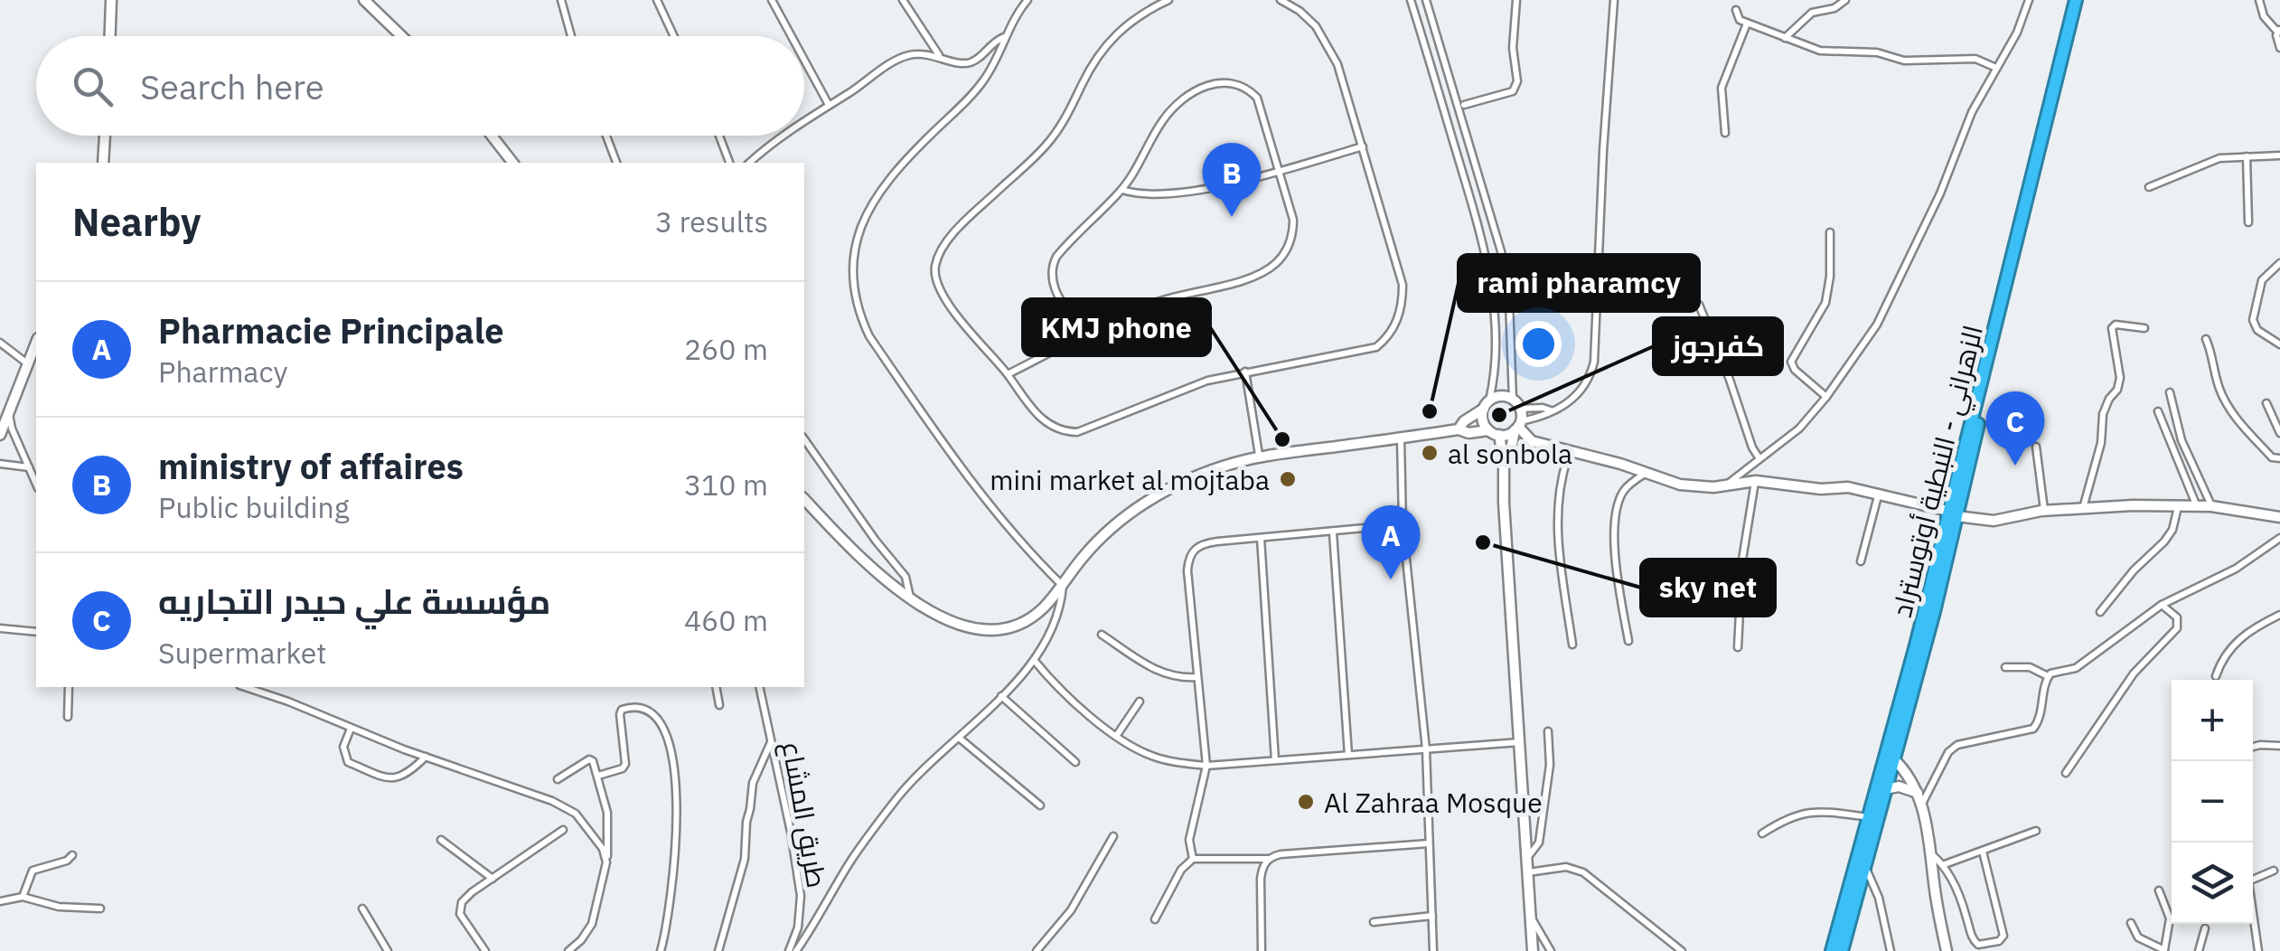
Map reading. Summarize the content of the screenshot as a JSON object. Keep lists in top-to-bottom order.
{
  "streets": {
    "highway": ["الزهراني - النبطية أوتوستراد"],
    "street": ["طريق المشاع"]
  },
  "places": [
    "rami pharamcy",
    "كفرجوز",
    "KMJ phone",
    "al sonbola",
    "mini market al mojtaba",
    "sky net",
    "Al Zahraa Mosque"
  ],
  "page": {
    "search": "Search here",
    "pins": ["B", "C", "A"],
    "heading": ["Nearby", "3 results"],
    "list": [
      {
        "mark": "A",
        "name": "Pharmacie Principale",
        "note": "Pharmacy",
        "value": "260 m"
      },
      {
        "mark": "B",
        "name": "ministry of affaires",
        "note": "Public building",
        "value": "310 m"
      },
      {
        "mark": "C",
        "name": "مؤسسة علي حيدر التجاريه",
        "note": "Supermarket",
        "value": "460 m"
      }
    ],
    "map_buttons": ["+", "−"]
  }
}
